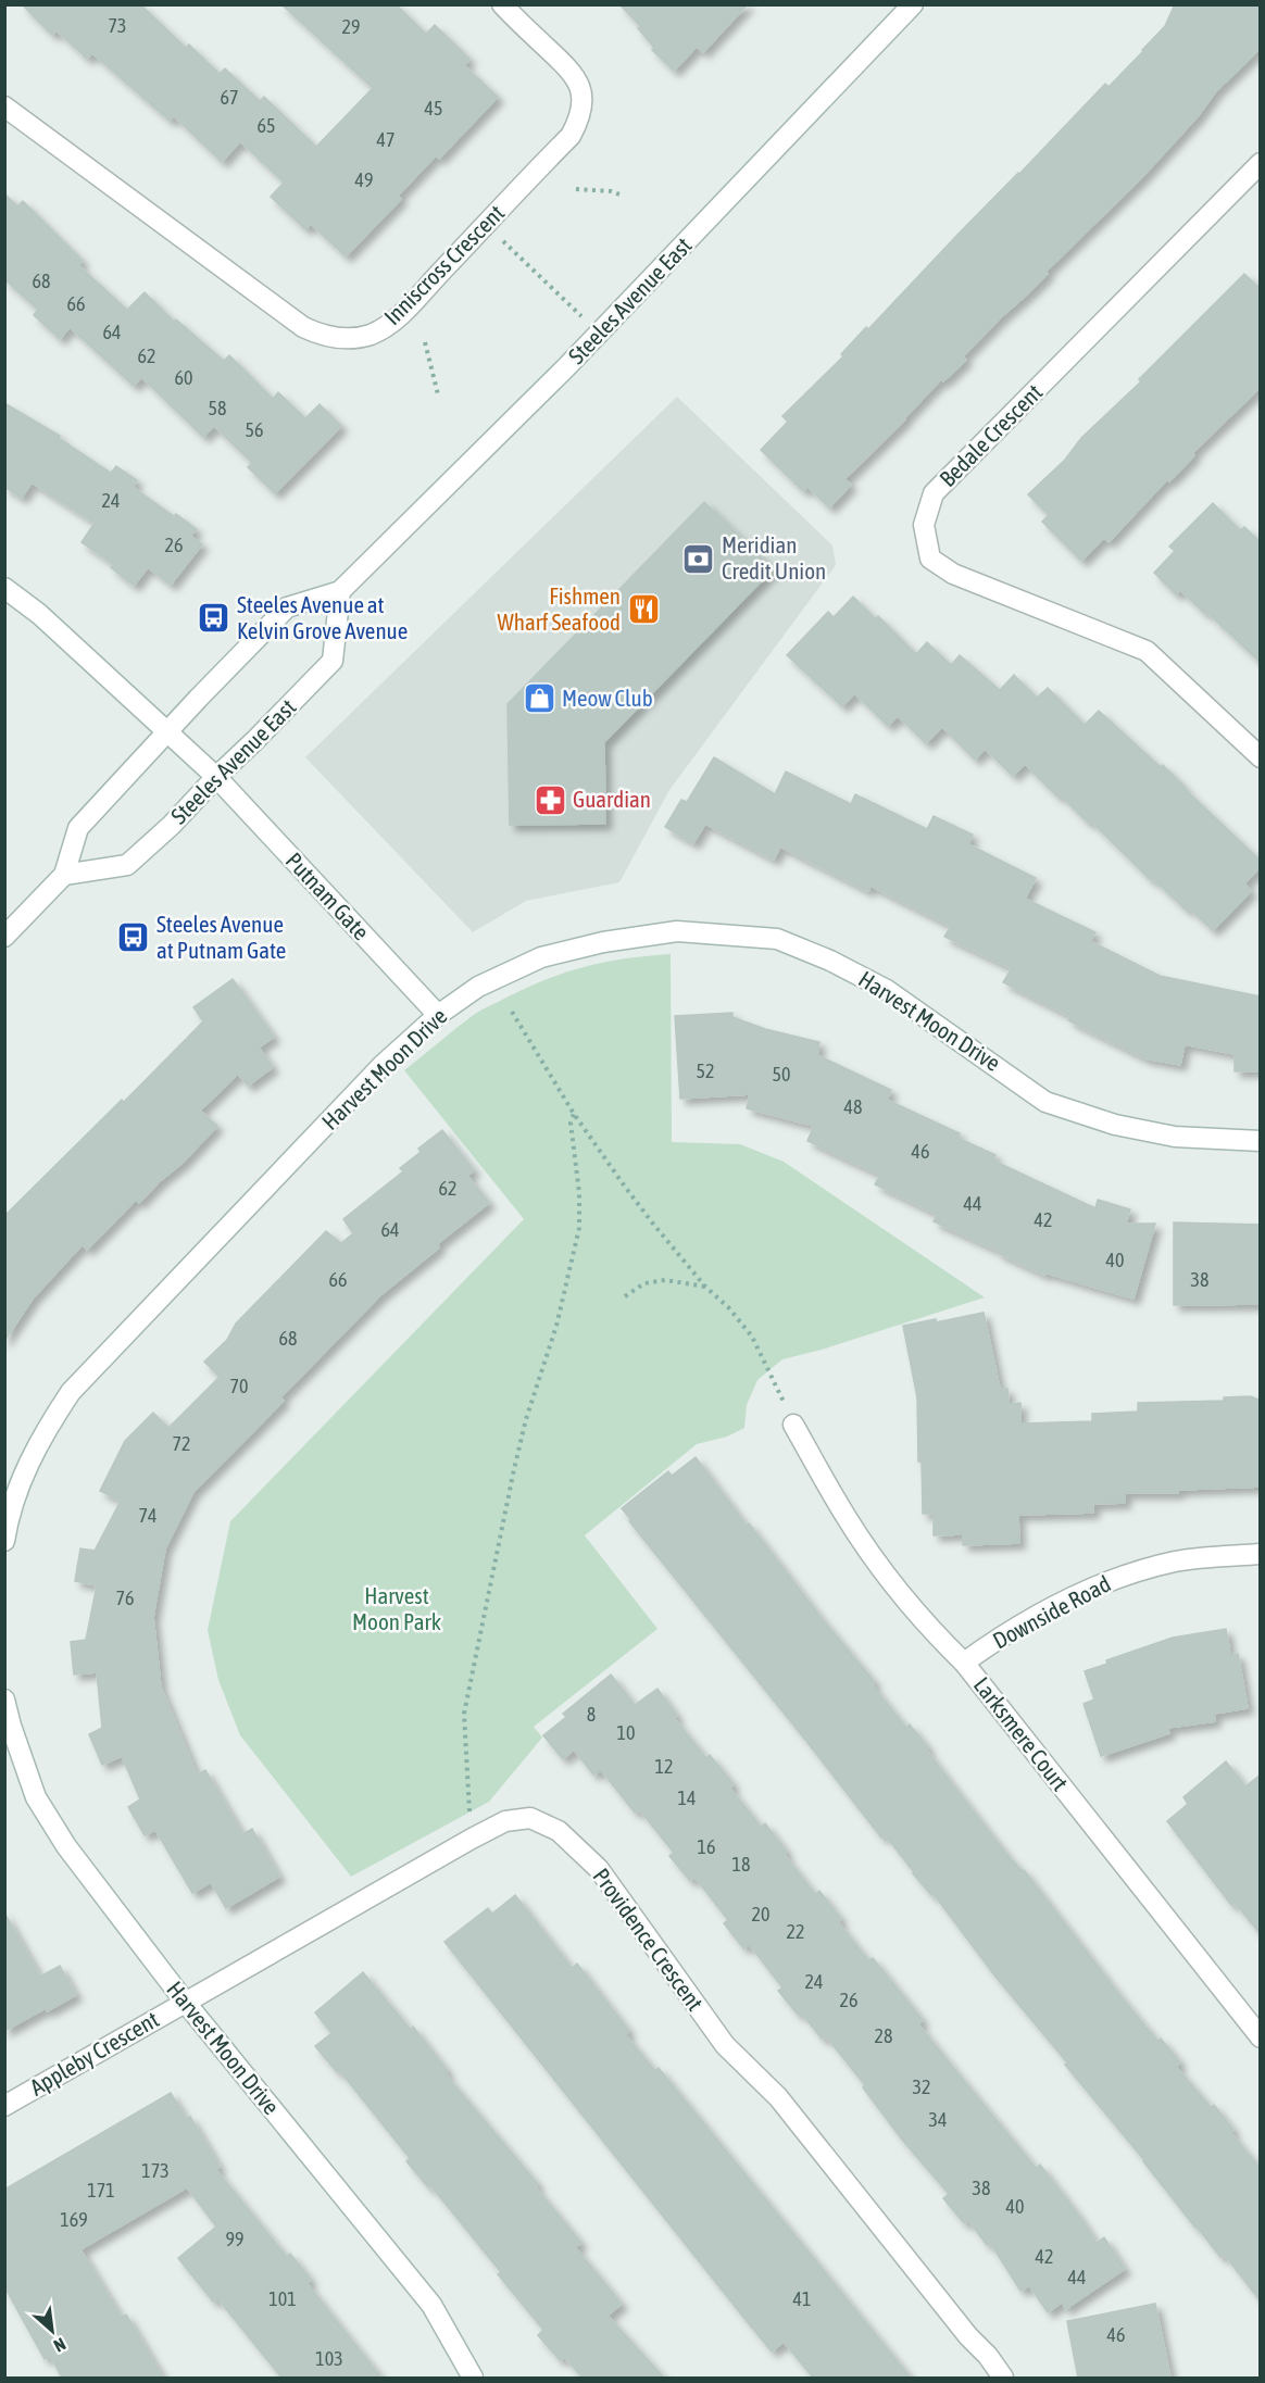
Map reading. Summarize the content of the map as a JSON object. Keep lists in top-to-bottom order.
{
  "streets": {
    "street": [
      "Inniscross Crescent",
      "Steeles Avenue East",
      "Bedale Crescent",
      "Putnam Gate",
      "Harvest Moon Drive",
      "Downside Road",
      "Larksmere Court",
      "Providence Crescent",
      "Appleby Crescent"
    ]
  },
  "crossings": [
    ["Steeles Avenue East", "Putnam Gate"],
    ["Putnam Gate", "Harvest Moon Drive"],
    ["Harvest Moon Drive", "Providence Crescent"],
    ["Harvest Moon Drive", "Appleby Crescent"],
    ["Downside Road", "Larksmere Court"],
    ["Providence Crescent", "Appleby Crescent"]
  ],
  "parks": ["Harvest Moon Park"],
  "places": {
    "bank": ["Meridian Credit Union"],
    "restaurant": ["Fishmen Wharf Seafood"],
    "bus stop": ["Steeles Avenue at Kelvin Grove Avenue", "Steeles Avenue at Putnam Gate"],
    "shop": ["Meow Club"],
    "pharmacy": ["Guardian"]
  },
  "house_numbers": [
    "73",
    "29",
    "67",
    "45",
    "65",
    "47",
    "49",
    "68",
    "66",
    "64",
    "62",
    "60",
    "58",
    "56",
    "24",
    "26",
    "52",
    "50",
    "48",
    "46",
    "62",
    "44",
    "42",
    "64",
    "40",
    "66",
    "38",
    "68",
    "70",
    "72",
    "74",
    "76",
    "8",
    "10",
    "12",
    "14",
    "16",
    "18",
    "20",
    "22",
    "24",
    "26",
    "28",
    "32",
    "34",
    "173",
    "38",
    "171",
    "40",
    "169",
    "99",
    "42",
    "44",
    "101",
    "41",
    "46",
    "103"
  ],
  "north": "bottom right"
}
